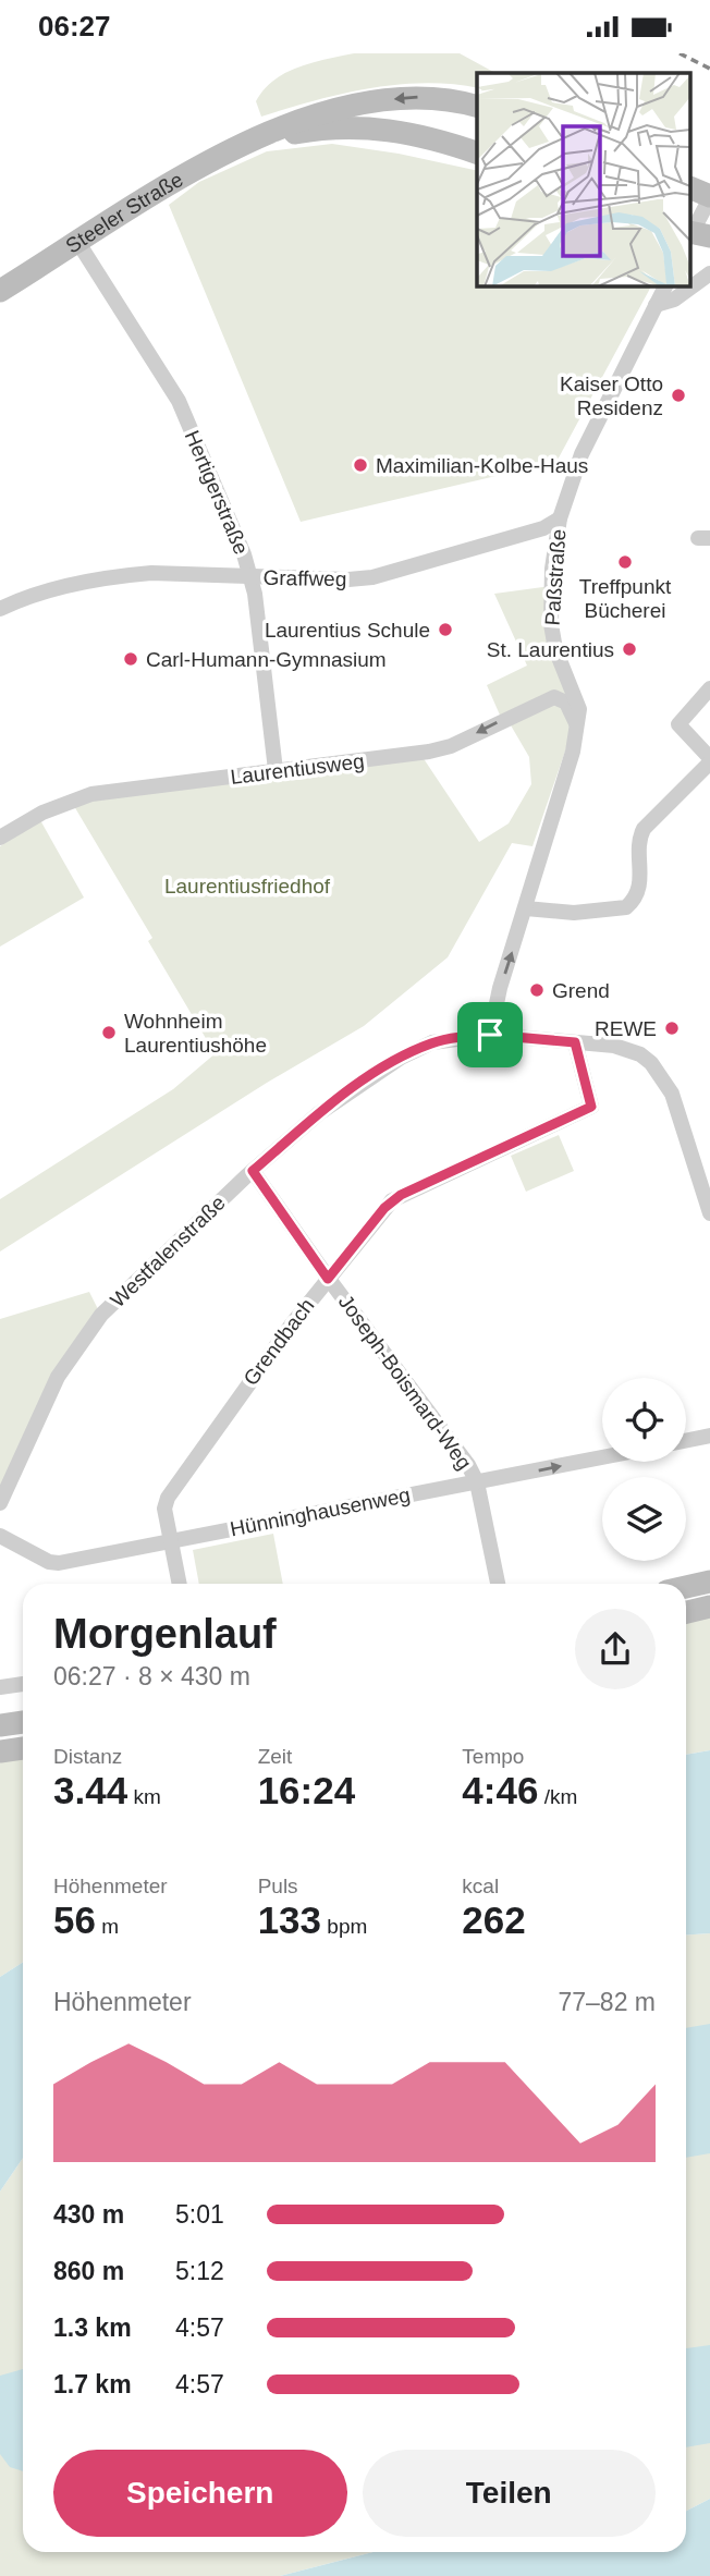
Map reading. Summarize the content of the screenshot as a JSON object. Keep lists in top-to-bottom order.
{
  "streets": {
    "main road": ["Steeler Straße"],
    "street": [
      "Hertigerstraße",
      "Paßstraße",
      "Graffweg",
      "Laurentiusweg",
      "Westfalenstraße",
      "Grendbach",
      "Joseph-Boismard-Weg",
      "Hünninghausenweg"
    ]
  },
  "crossings": [
    ["Steeler Straße", "Hertigerstraße"],
    ["Hertigerstraße", "Graffweg"],
    ["Hertigerstraße", "Laurentiusweg"],
    ["Paßstraße", "Graffweg"],
    ["Paßstraße", "Laurentiusweg"],
    ["Paßstraße", "Westfalenstraße"],
    ["Westfalenstraße", "Grendbach"],
    ["Westfalenstraße", "Joseph-Boismard-Weg"],
    ["Grendbach", "Joseph-Boismard-Weg"],
    ["Grendbach", "Hünninghausenweg"],
    ["Joseph-Boismard-Weg", "Hünninghausenweg"]
  ],
  "one_way": ["Laurentiusweg"],
  "parks": ["Laurentiusfriedhof"],
  "places": [
    "Kaiser Otto Residenz",
    "Maximilian-Kolbe-Haus",
    "Treffpunkt Bücherei",
    "Laurentius Schule",
    "St. Laurentius",
    "Carl-Humann-Gymnasium",
    "Grend",
    "REWE",
    "Wohnheim Laurentiushöhe"
  ],
  "page": {
    "status": "06:27",
    "heading": ["Morgenlauf", "06:27 · 8 × 430 m"],
    "stats": [
      ["Distanz", "3.44 km"],
      ["Zeit", "16:24"],
      ["Tempo", "4:46 /km"],
      ["Höhenmeter", "56 m"],
      ["Puls", "133 bpm"],
      ["kcal", "262"]
    ],
    "chart": ["Höhenmeter", "77–82 m"],
    "list": [
      {
        "name": "430 m",
        "note": "5:01"
      },
      {
        "name": "860 m",
        "note": "5:12"
      },
      {
        "name": "1.3 km",
        "note": "4:57"
      },
      {
        "name": "1.7 km",
        "note": "4:57"
      }
    ],
    "buttons": ["Speichern", "Teilen"]
  }
}
